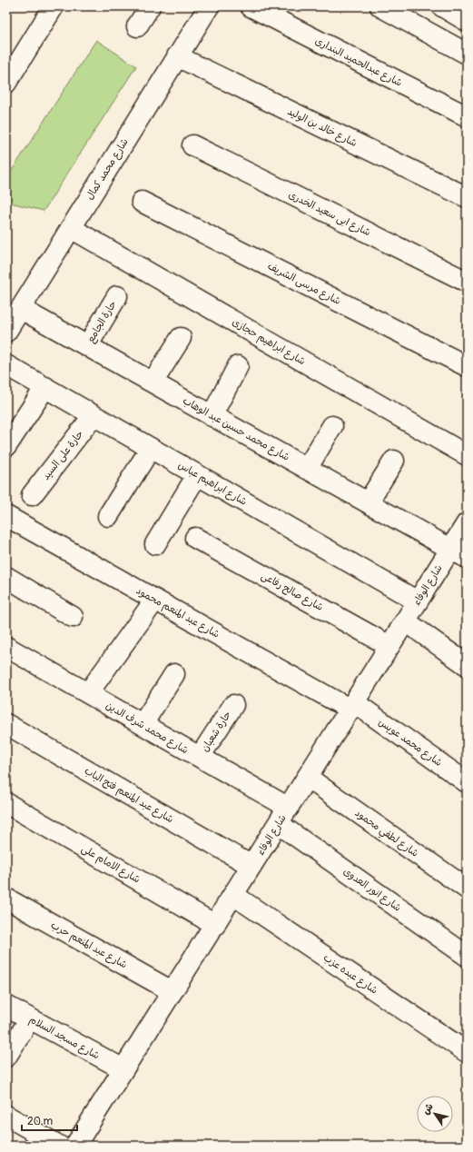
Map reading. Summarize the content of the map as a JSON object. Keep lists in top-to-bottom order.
{
  "streets": {
    "street": [
      "شارع عبدالحميد البندارى",
      "شارع خالد بن الوليد",
      "شارع محمد كمال",
      "شارع ابى سعيد الخدرى",
      "شارع مرسى الشريف",
      "حارة الجامع",
      "شارع ابراهيم حجازى",
      "شارع محمد حسين عبد الوهاب",
      "حارة على السيد",
      "شارع ابراهيم عباس",
      "شارع الوفاء",
      "شارع صالح رفاعى",
      "شارع عبد المنعم محمود",
      "شارع محمد شرف الدين",
      "حارة شعبان",
      "شارع محمد عويس",
      "شارع عبد المنعم فتح الباب",
      "شارع لطفي محمود",
      "شارع الامام على",
      "شارع انور العدوى",
      "شارع عبد المنعم حرب",
      "شارع عبده عزب",
      "شارع مسجد السلام"
    ]
  },
  "crossings": [
    ["شارع خالد بن الوليد", "شارع محمد كمال"],
    ["شارع محمد كمال", "شارع ابراهيم حجازى"],
    ["شارع محمد كمال", "شارع محمد حسين عبد الوهاب"],
    ["حارة الجامع", "شارع محمد حسين عبد الوهاب"],
    ["شارع محمد حسين عبد الوهاب", "شارع الوفاء"],
    ["حارة على السيد", "شارع ابراهيم عباس"],
    ["شارع ابراهيم عباس", "شارع الوفاء"],
    ["شارع الوفاء", "شارع صالح رفاعى"],
    ["شارع الوفاء", "شارع عبد المنعم محمود"],
    ["شارع الوفاء", "شارع محمد شرف الدين"],
    ["شارع الوفاء", "شارع محمد عويس"],
    ["شارع الوفاء", "شارع عبد المنعم فتح الباب"],
    ["شارع الوفاء", "شارع لطفي محمود"],
    ["شارع الوفاء", "شارع الامام على"],
    ["شارع الوفاء", "شارع انور العدوى"],
    ["شارع الوفاء", "شارع عبد المنعم حرب"],
    ["شارع الوفاء", "شارع عبده عزب"],
    ["شارع الوفاء", "شارع مسجد السلام"],
    ["شارع عبد المنعم محمود", "شارع محمد عويس"],
    ["شارع محمد شرف الدين", "حارة شعبان"],
    ["شارع محمد شرف الدين", "شارع انور العدوى"]
  ],
  "scale_bar": "20 m",
  "north": "top left"
}
